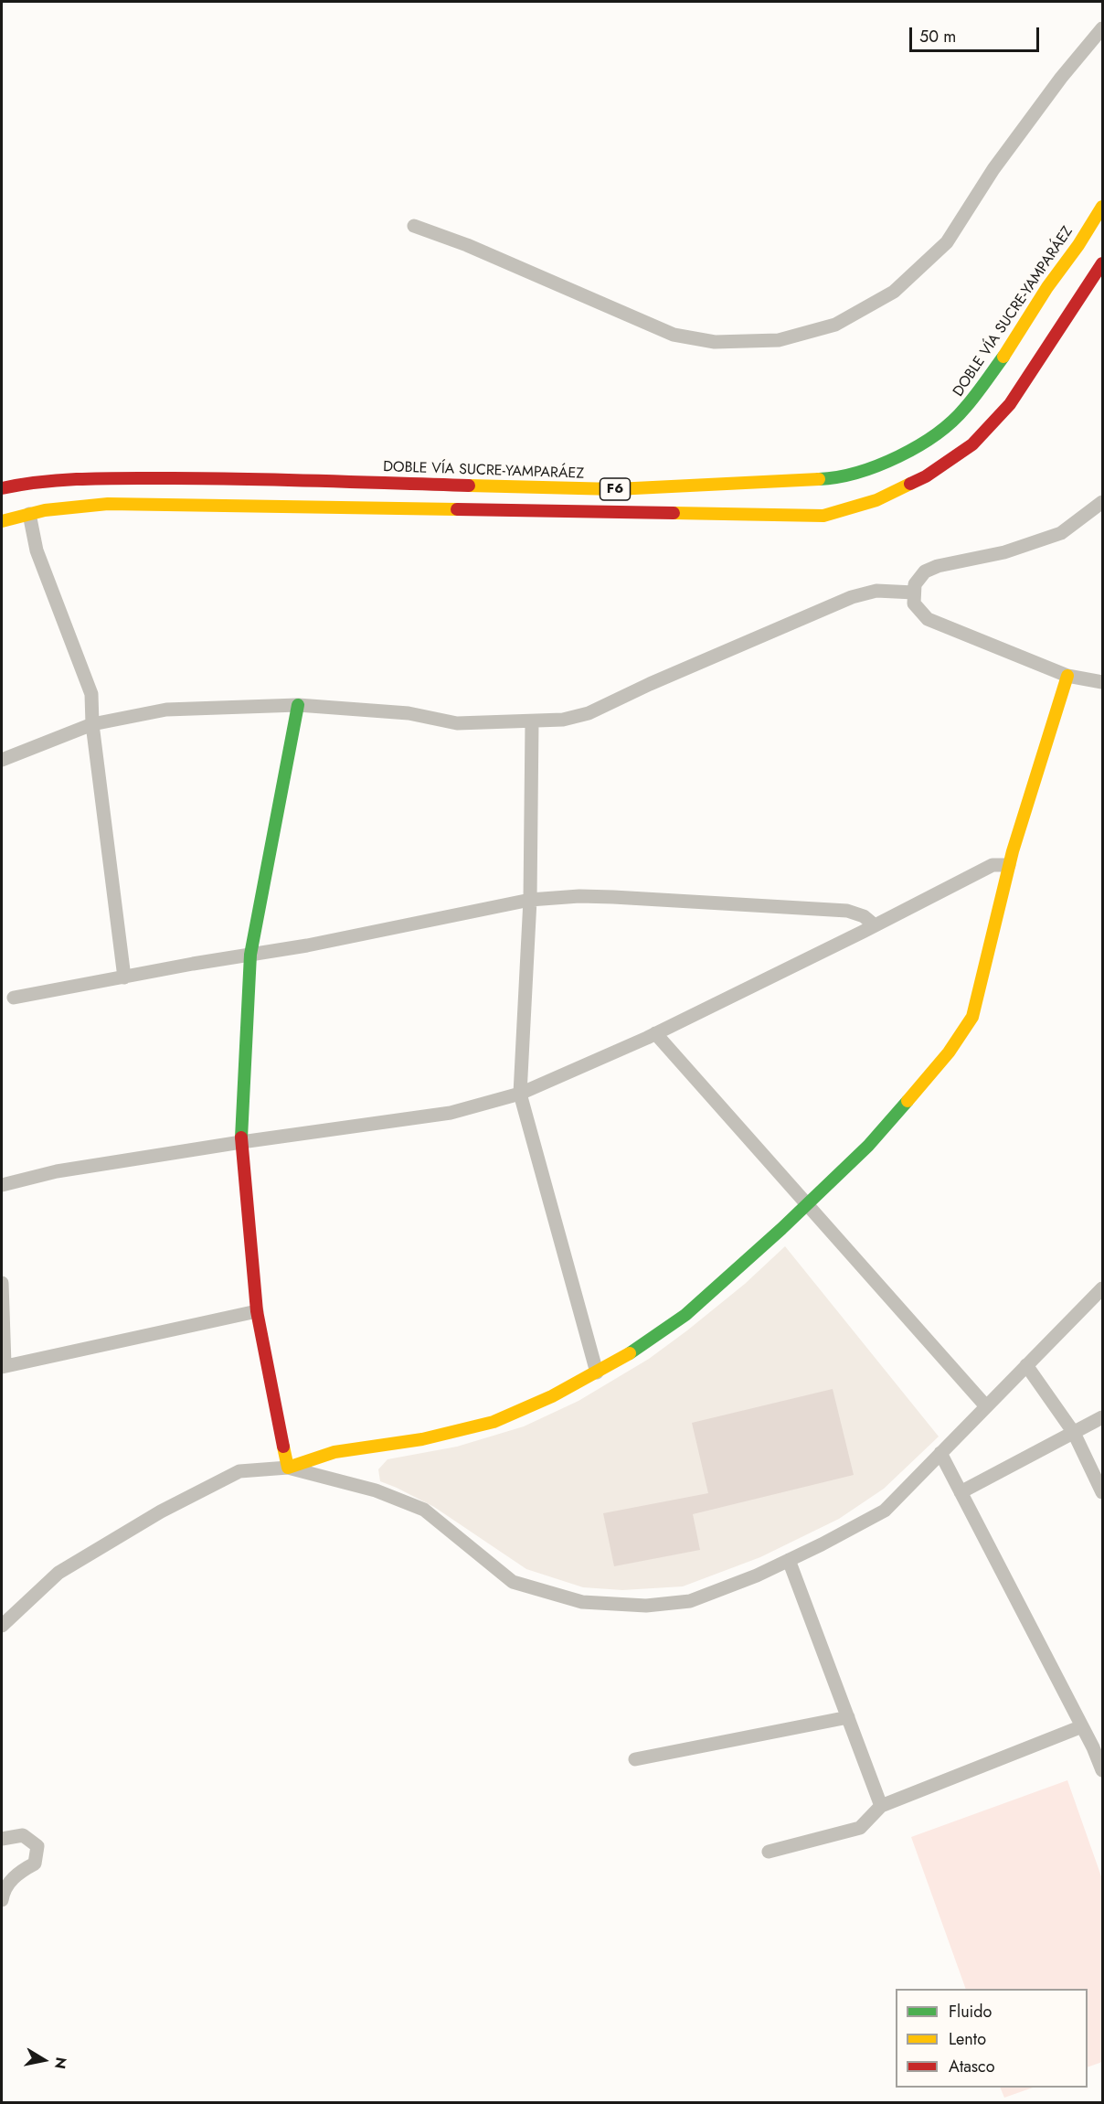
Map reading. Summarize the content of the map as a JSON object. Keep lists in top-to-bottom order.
{
  "streets": {
    "main road": ["DOBLE VÍA SUCRE-YAMPARÁEZ", "F6"]
  },
  "legend": ["Fluido", "Lento", "Atasco"],
  "scale_bar": "50 m",
  "north": "right"
}
